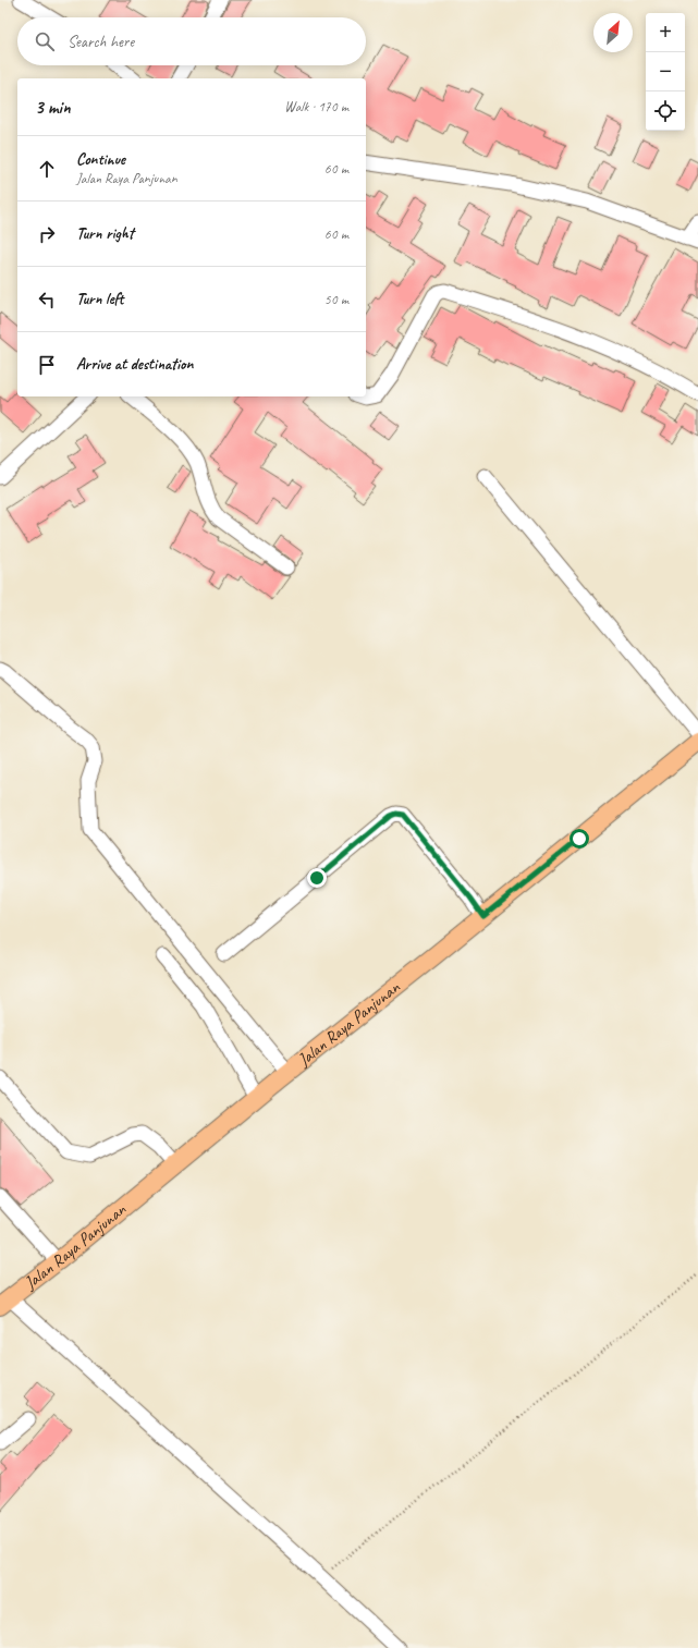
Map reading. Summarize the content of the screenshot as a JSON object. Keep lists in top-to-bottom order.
{
  "streets": {
    "main road": ["Jalan Raya Panjunan"]
  },
  "north": "top right",
  "page": {
    "map_buttons": ["+", "−"],
    "search": "Search here",
    "heading": ["3 min", "Walk · 170 m"],
    "list": [
      ["Continue", "Jalan Raya Panjunan", "60 m"],
      ["Turn right", "60 m"],
      ["Turn left", "50 m"],
      "Arrive at destination"
    ]
  }
}
